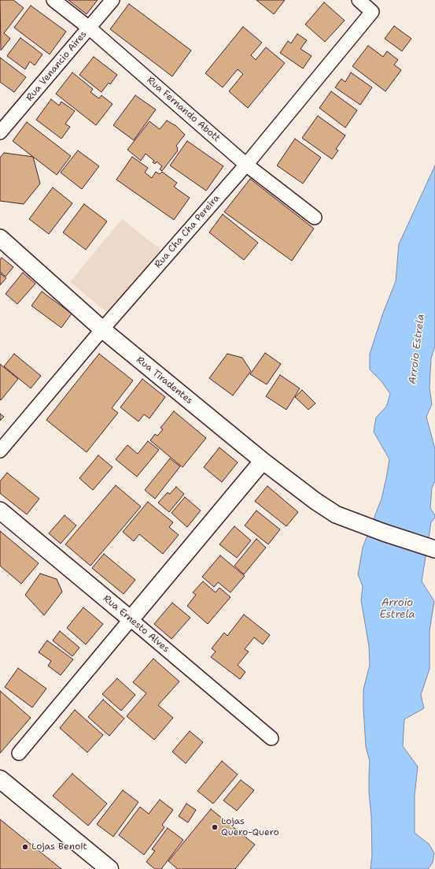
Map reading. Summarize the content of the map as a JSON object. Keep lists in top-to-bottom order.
{
  "streets": {
    "street": [
      "Rua Venancio Aires",
      "Rua Fernando Abott",
      "Rua Cha Cha Pereira",
      "Rua Tiradentes",
      "Rua Ernesto Alves"
    ]
  },
  "crossings": [
    ["Rua Venancio Aires", "Rua Fernando Abott"],
    ["Rua Fernando Abott", "Rua Cha Cha Pereira"],
    ["Rua Cha Cha Pereira", "Rua Tiradentes"]
  ],
  "water": ["Arroio Estrela"],
  "places": ["Lojas Quero-Quero", "Lojas Benoit"]
}
